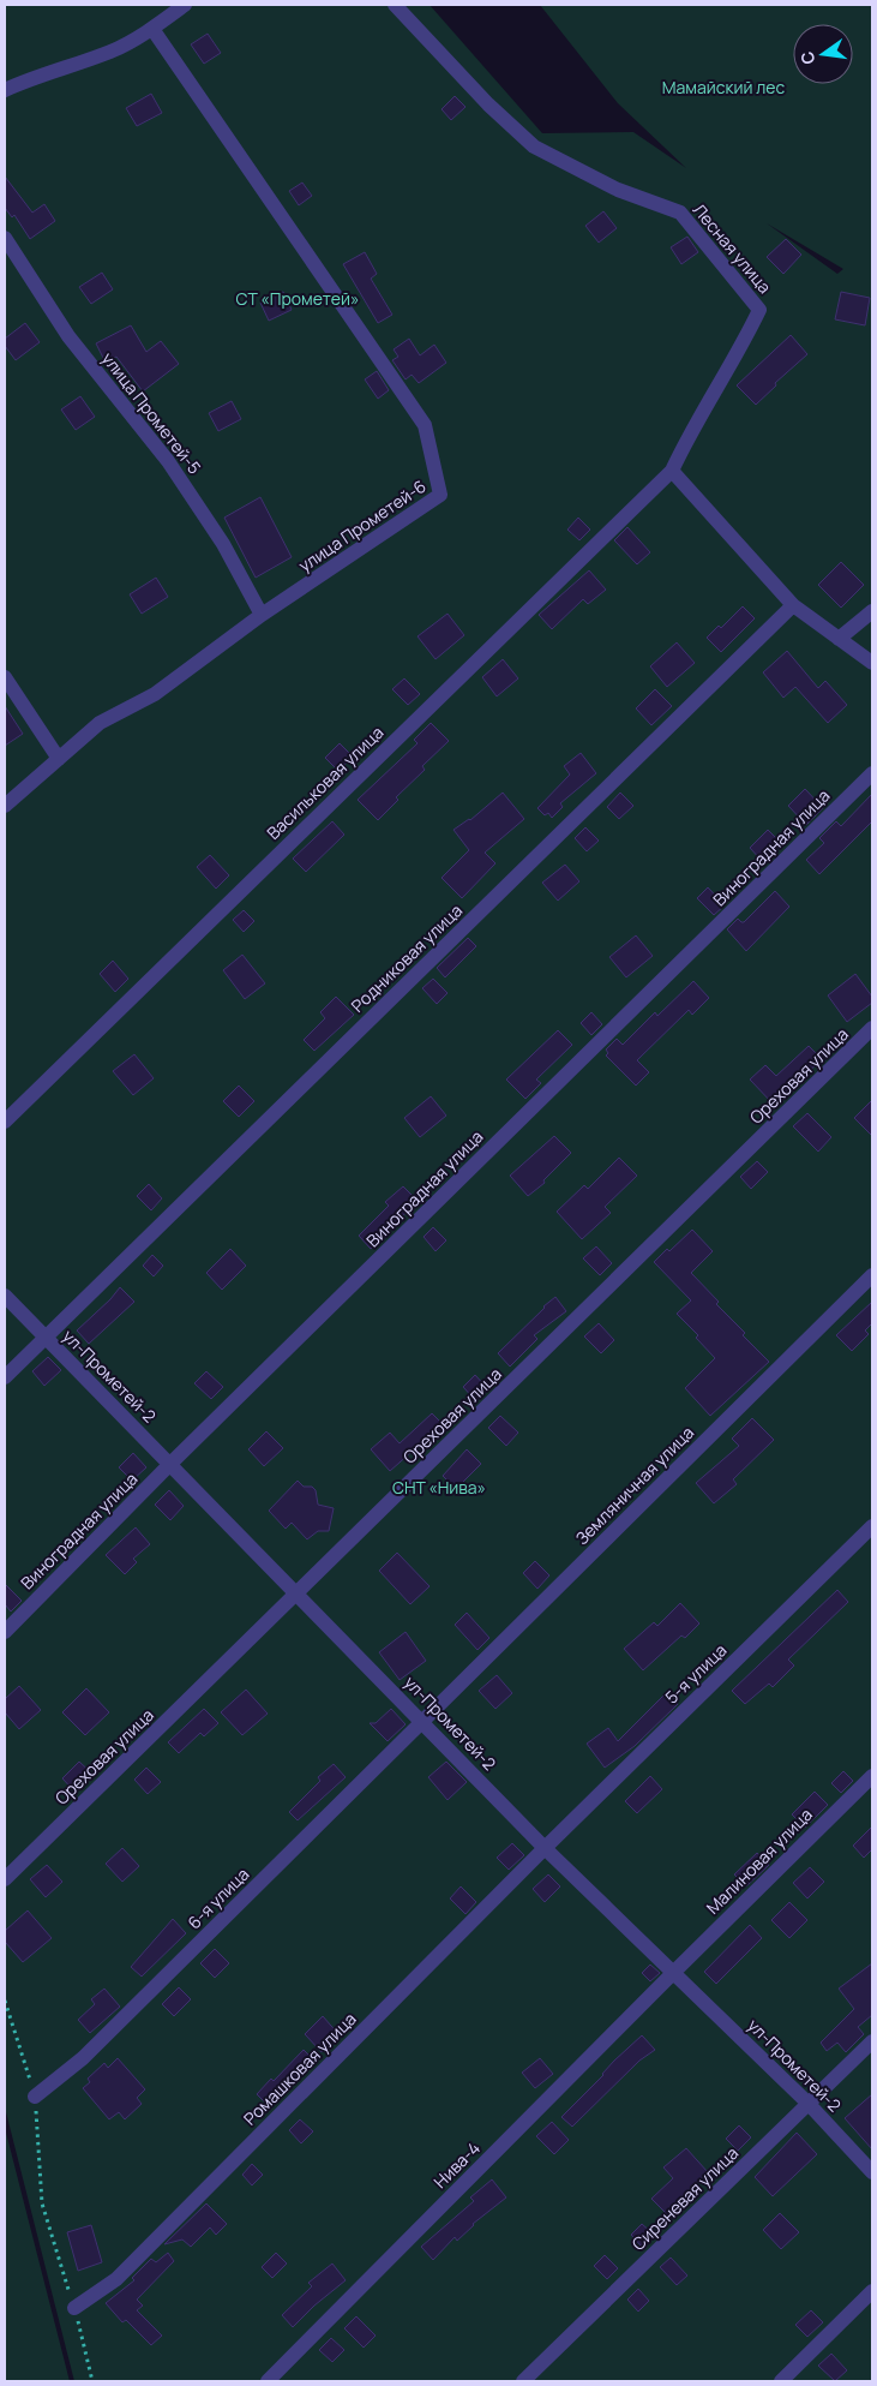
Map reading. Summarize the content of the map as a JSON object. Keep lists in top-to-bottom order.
{
  "streets": {
    "street": [
      "Лесная улица",
      "улица Прометей-5",
      "улица Прометей-6",
      "Васильковая улица",
      "Виноградная улица",
      "Родниковая улица",
      "Ореховая улица",
      "ул-Прометей-2",
      "Земляничная улица",
      "5-я улица",
      "Малиновая улица",
      "6-я улица",
      "Ромашковая улица",
      "Нива-4",
      "Сиреневая улица"
    ]
  },
  "crossings": [
    ["Лесная улица", "Васильковая улица"],
    ["улица Прометей-5", "улица Прометей-6"],
    ["Виноградная улица", "ул-Прометей-2"],
    ["Родниковая улица", "ул-Прометей-2"],
    ["Ореховая улица", "ул-Прометей-2"],
    ["ул-Прометей-2", "Земляничная улица"],
    ["ул-Прометей-2", "5-я улица"],
    ["ул-Прометей-2", "Малиновая улица"],
    ["ул-Прометей-2", "6-я улица"],
    ["ул-Прометей-2", "Ромашковая улица"],
    ["ул-Прометей-2", "Нива-4"],
    ["ул-Прометей-2", "Сиреневая улица"],
    ["Земляничная улица", "6-я улица"],
    ["5-я улица", "Ромашковая улица"],
    ["Малиновая улица", "Нива-4"]
  ],
  "parks": ["Мамайский лес", "СТ «Прометей»", "СНТ «Нива»"],
  "north": "left"
}
